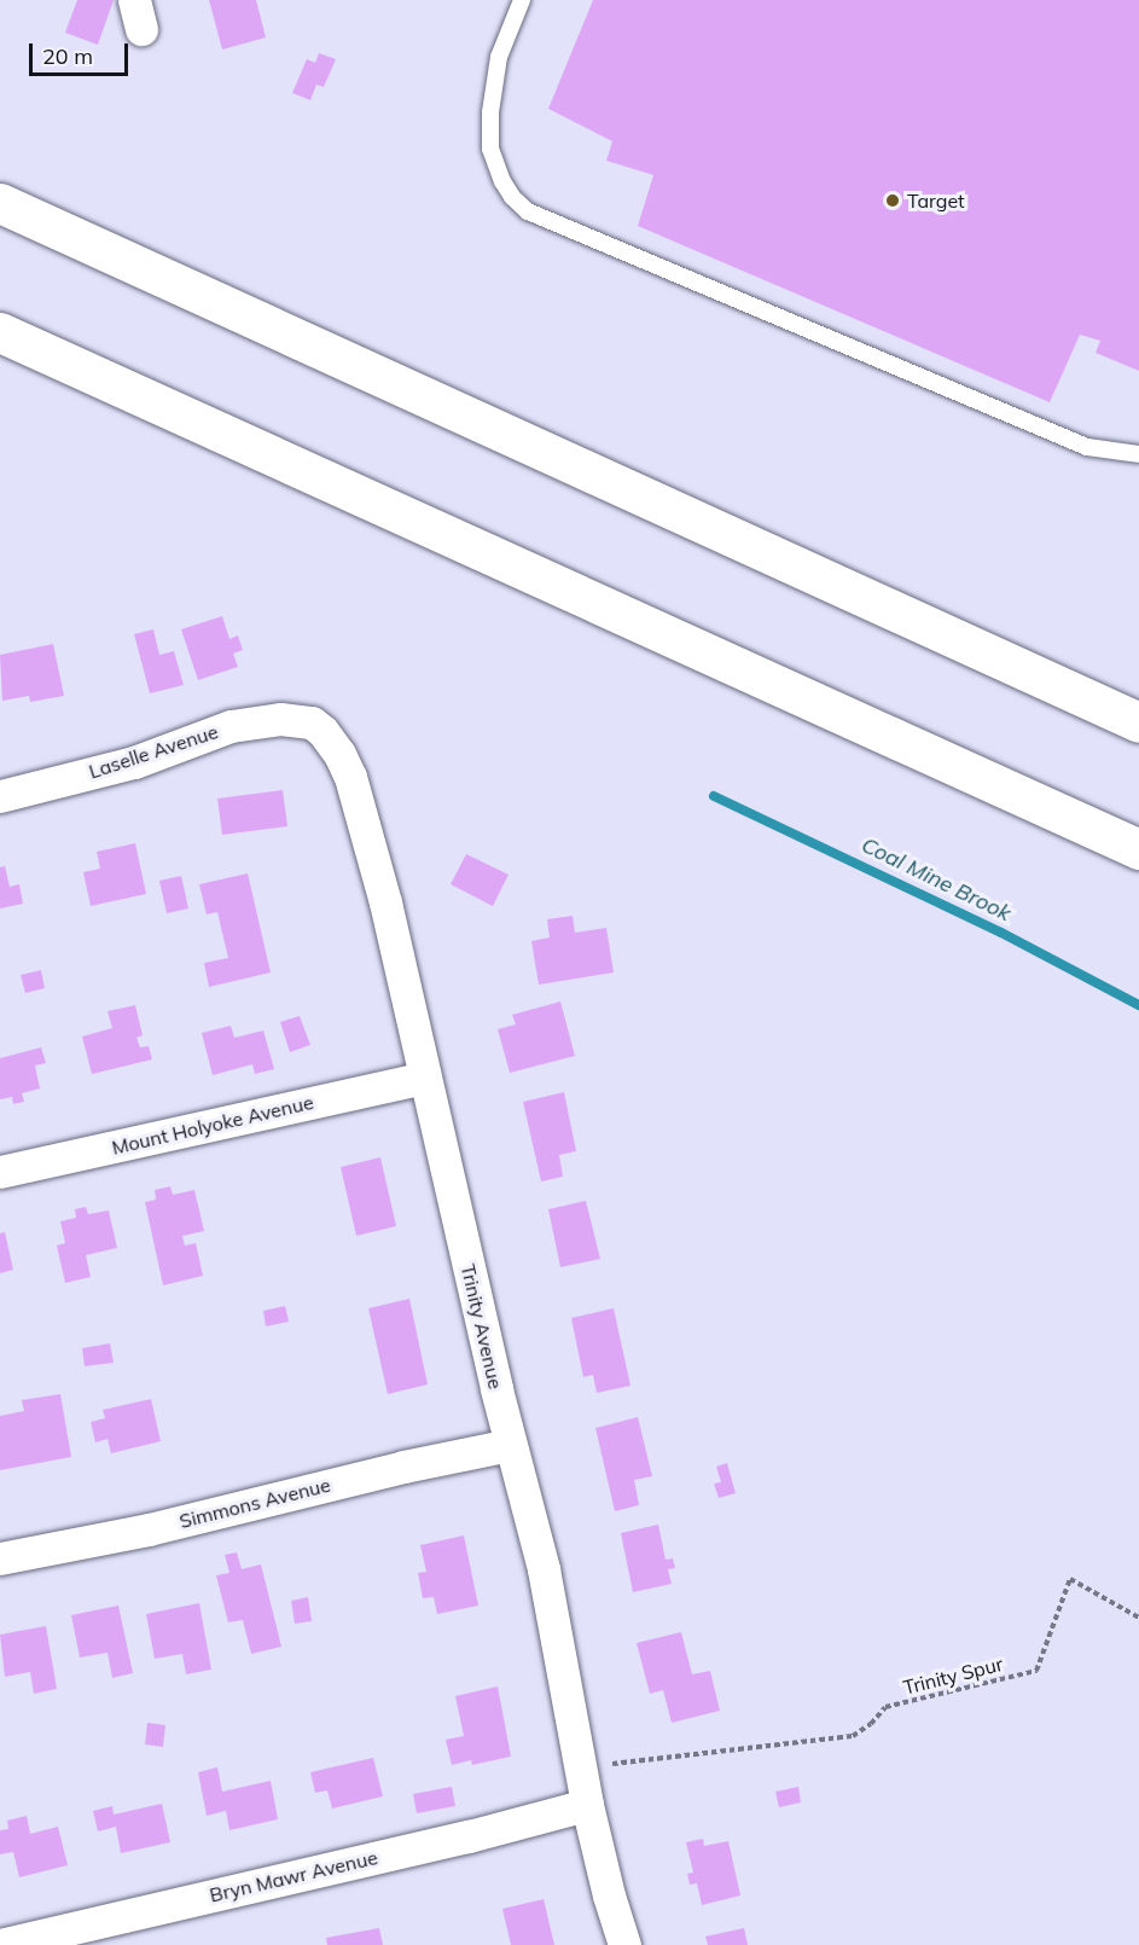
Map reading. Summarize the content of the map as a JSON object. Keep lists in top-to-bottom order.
{
  "streets": {
    "street": [
      "Laselle Avenue",
      "Mount Holyoke Avenue",
      "Trinity Avenue",
      "Simmons Avenue",
      "Bryn Mawr Avenue"
    ],
    "path": ["Trinity Spur"]
  },
  "crossings": [
    ["Laselle Avenue", "Trinity Avenue"],
    ["Mount Holyoke Avenue", "Trinity Avenue"],
    ["Trinity Avenue", "Simmons Avenue"],
    ["Trinity Avenue", "Trinity Spur"],
    ["Trinity Avenue", "Bryn Mawr Avenue"]
  ],
  "water": ["Coal Mine Brook"],
  "places": ["Target"],
  "scale_bar": "20 m"
}
